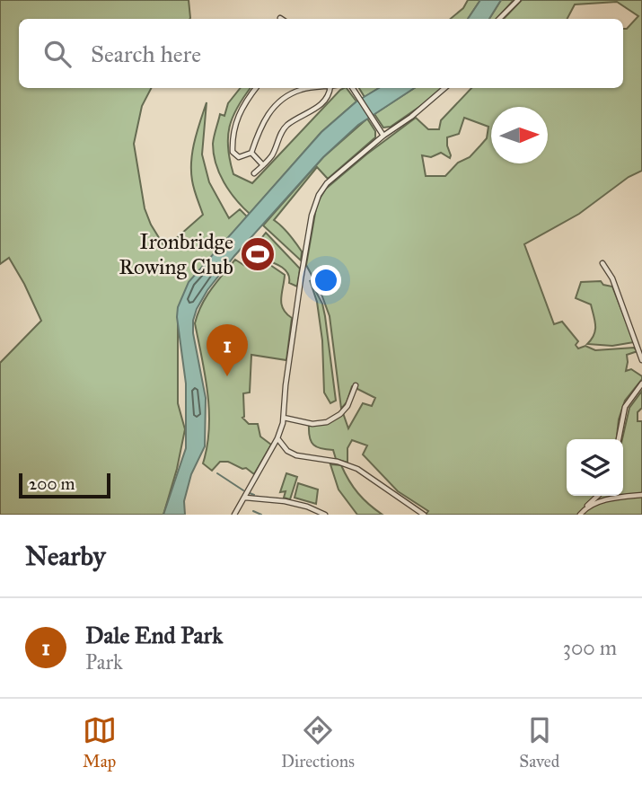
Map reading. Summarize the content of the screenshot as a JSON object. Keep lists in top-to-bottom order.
{
  "places": {
    "sports": ["Ironbridge Rowing Club"]
  },
  "scale_bar": "200 m",
  "north": "right",
  "page": {
    "search": "Search here",
    "pins": "1",
    "scale": "200 m",
    "heading": "Nearby",
    "list": [
      {
        "mark": "1",
        "name": "Dale End Park",
        "note": "Park",
        "value": "300 m"
      }
    ],
    "nav": ["Map", "Directions", "Saved"]
  }
}
